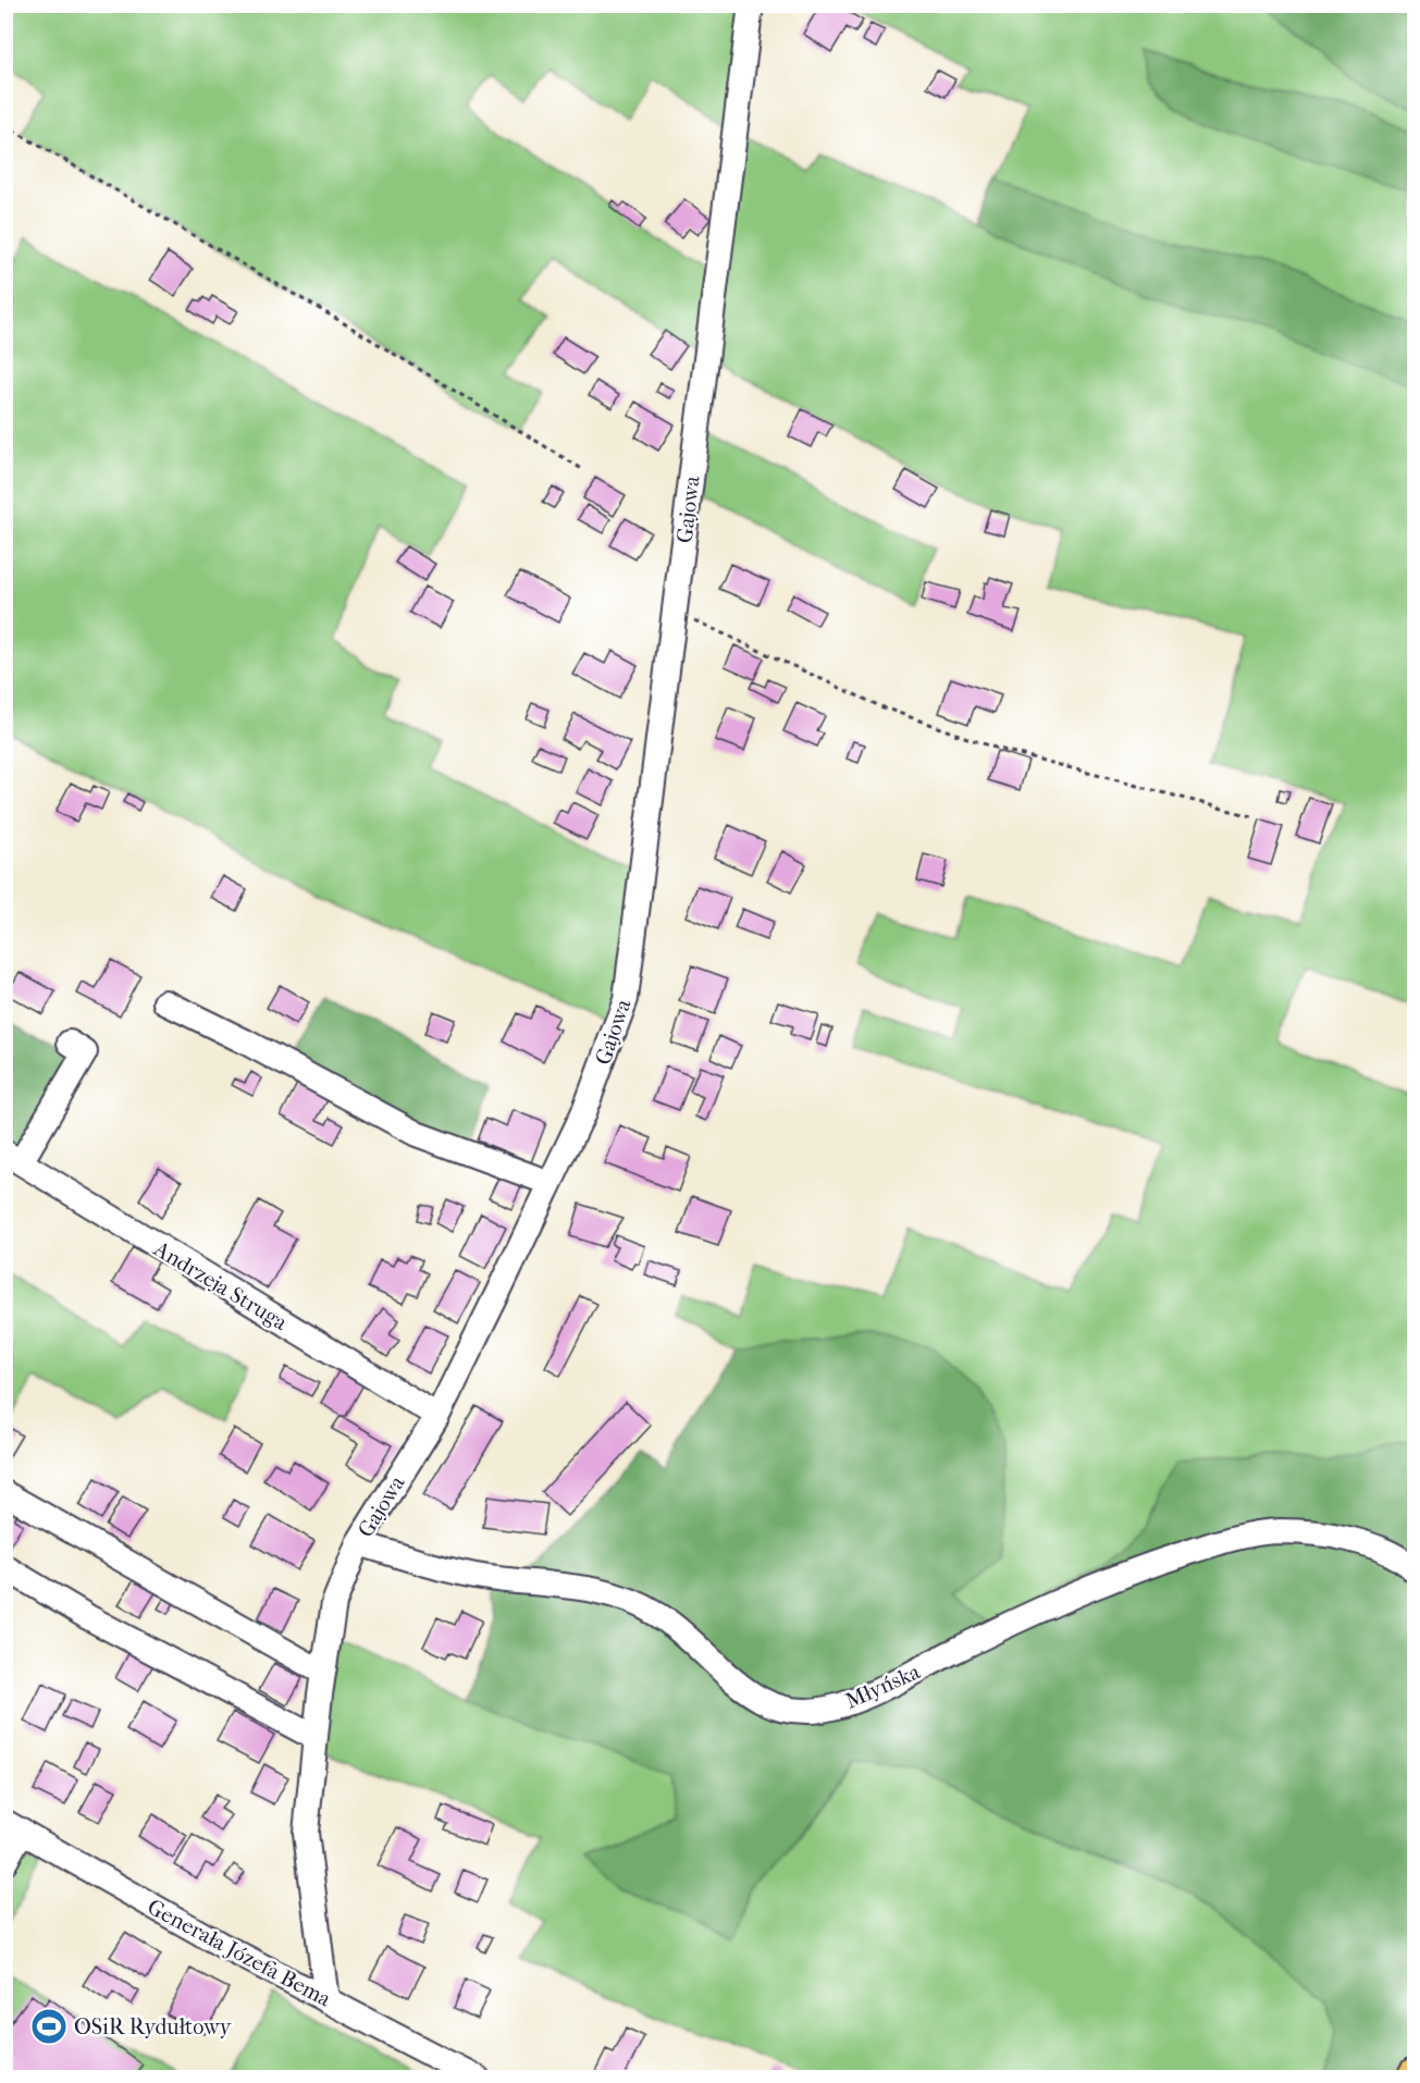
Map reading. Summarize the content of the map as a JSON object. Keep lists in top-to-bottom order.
{
  "streets": {
    "street": [
      "Gajowa",
      "Andrzeja Struga",
      "Młyńska",
      "Generała Józefa Bema"
    ]
  },
  "crossings": [
    ["Gajowa", "Andrzeja Struga"],
    ["Gajowa", "Młyńska"],
    ["Gajowa", "Generała Józefa Bema"]
  ],
  "places": {
    "sports": ["OSiR Rydułtowy"]
  }
}
